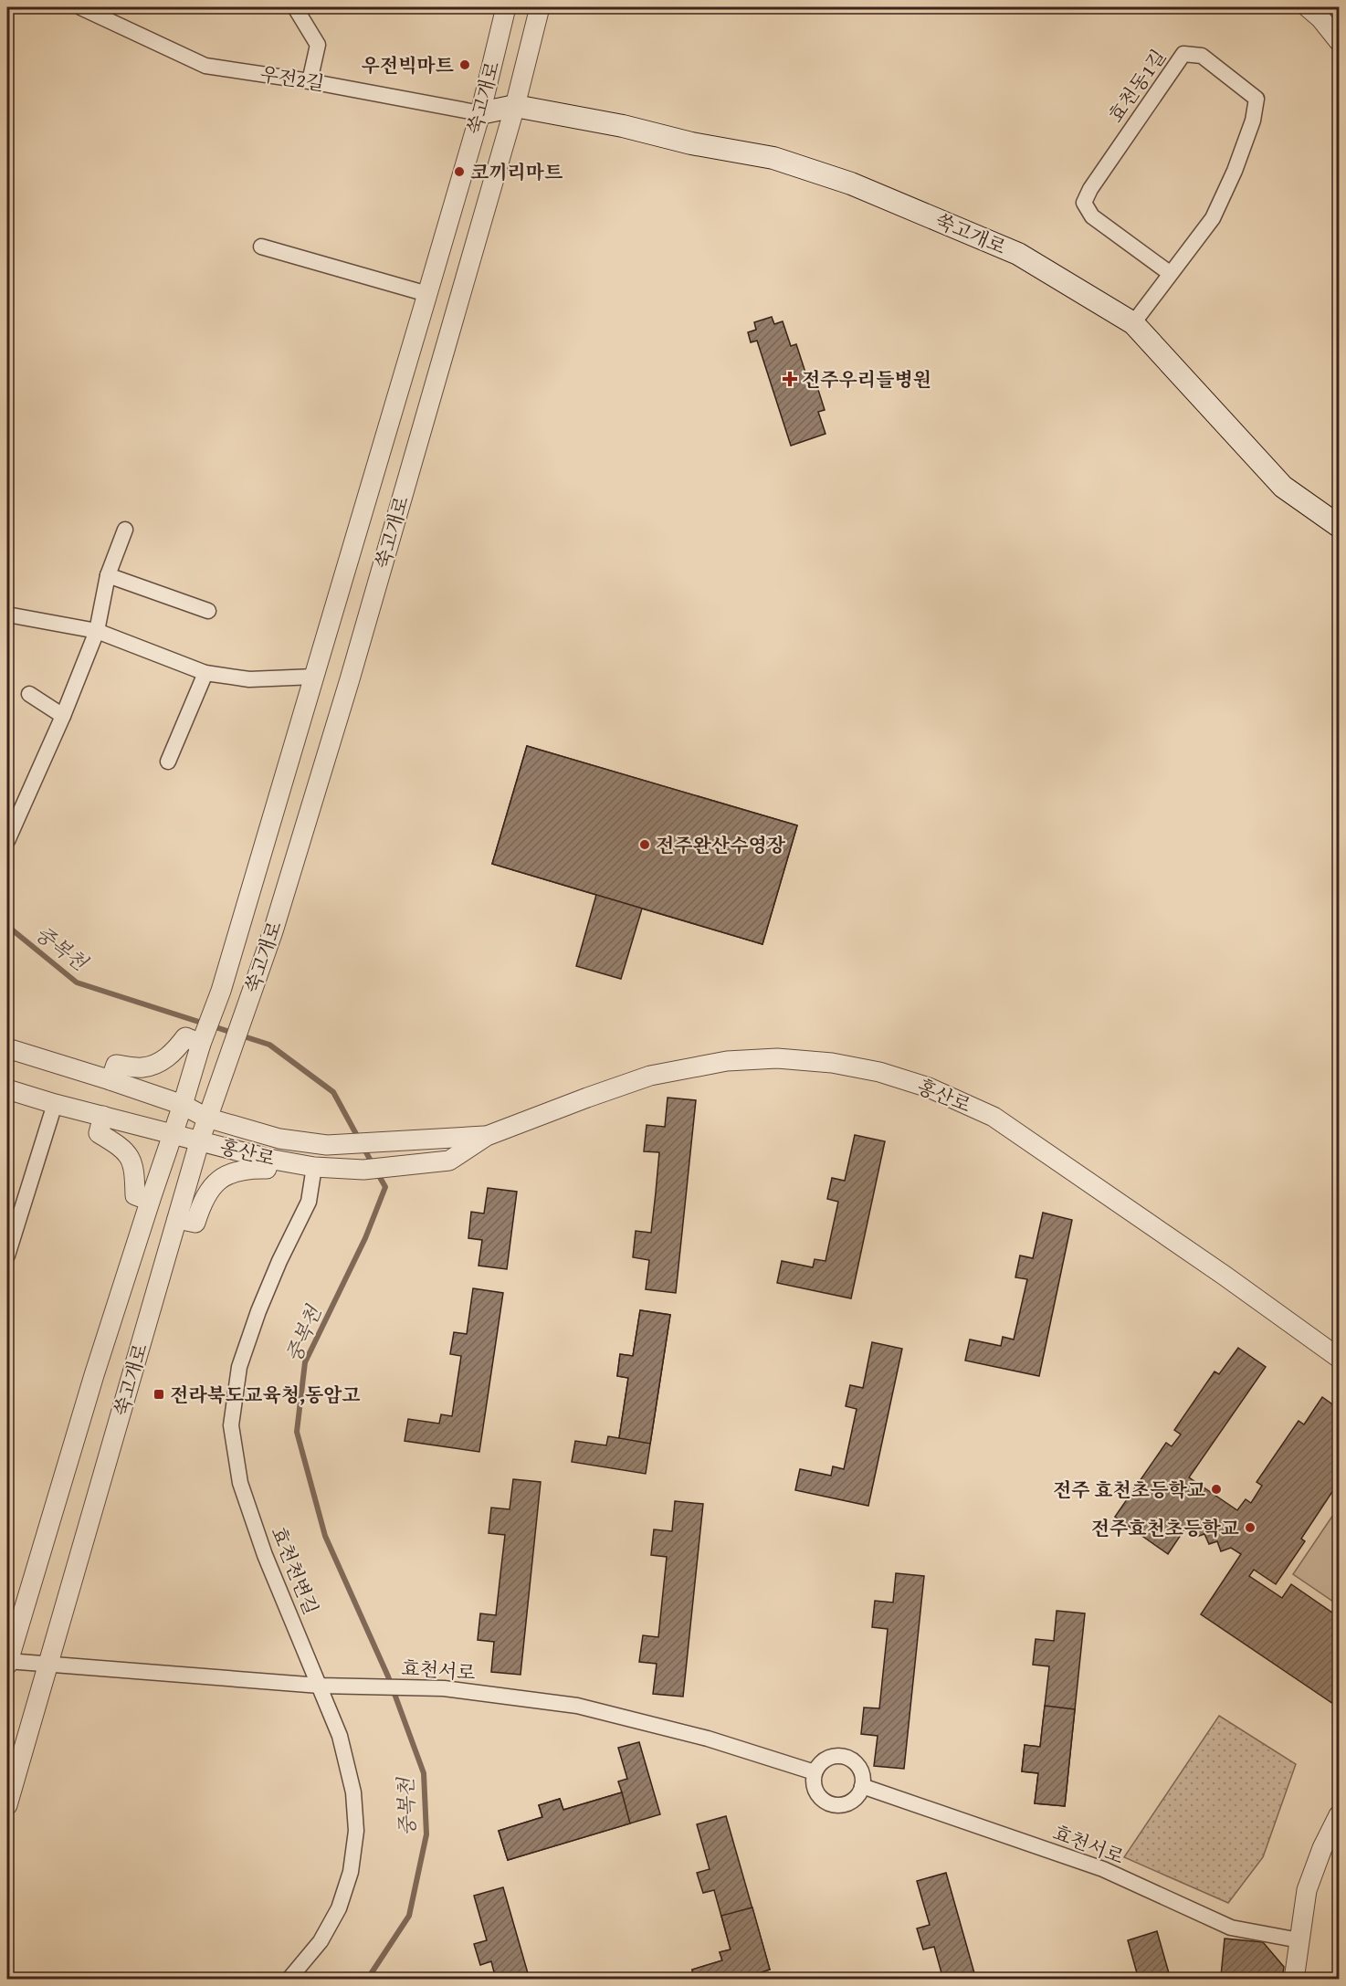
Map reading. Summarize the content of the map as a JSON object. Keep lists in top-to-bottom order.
{
  "streets": {
    "main road": ["우전2길", "쑥고개로"],
    "street": [
      "효천동1길",
      "홍산로",
      "효천천변길",
      "효천서로"
    ]
  },
  "crossings": [
    ["우전2길", "쑥고개로"],
    ["효천동1길", "쑥고개로"],
    ["쑥고개로", "홍산로"],
    ["쑥고개로", "효천서로"],
    ["홍산로", "효천천변길"],
    ["효천천변길", "효천서로"]
  ],
  "water": ["중복천"],
  "places": {
    "other": [
      "우전빅마트",
      "코끼리마트",
      "전주완산수영장",
      "전주 효천초등학교",
      "전주효천초등학교"
    ],
    "health": ["전주우리들병원"],
    "transit": ["전라북도교육청,동암고"]
  }
}
